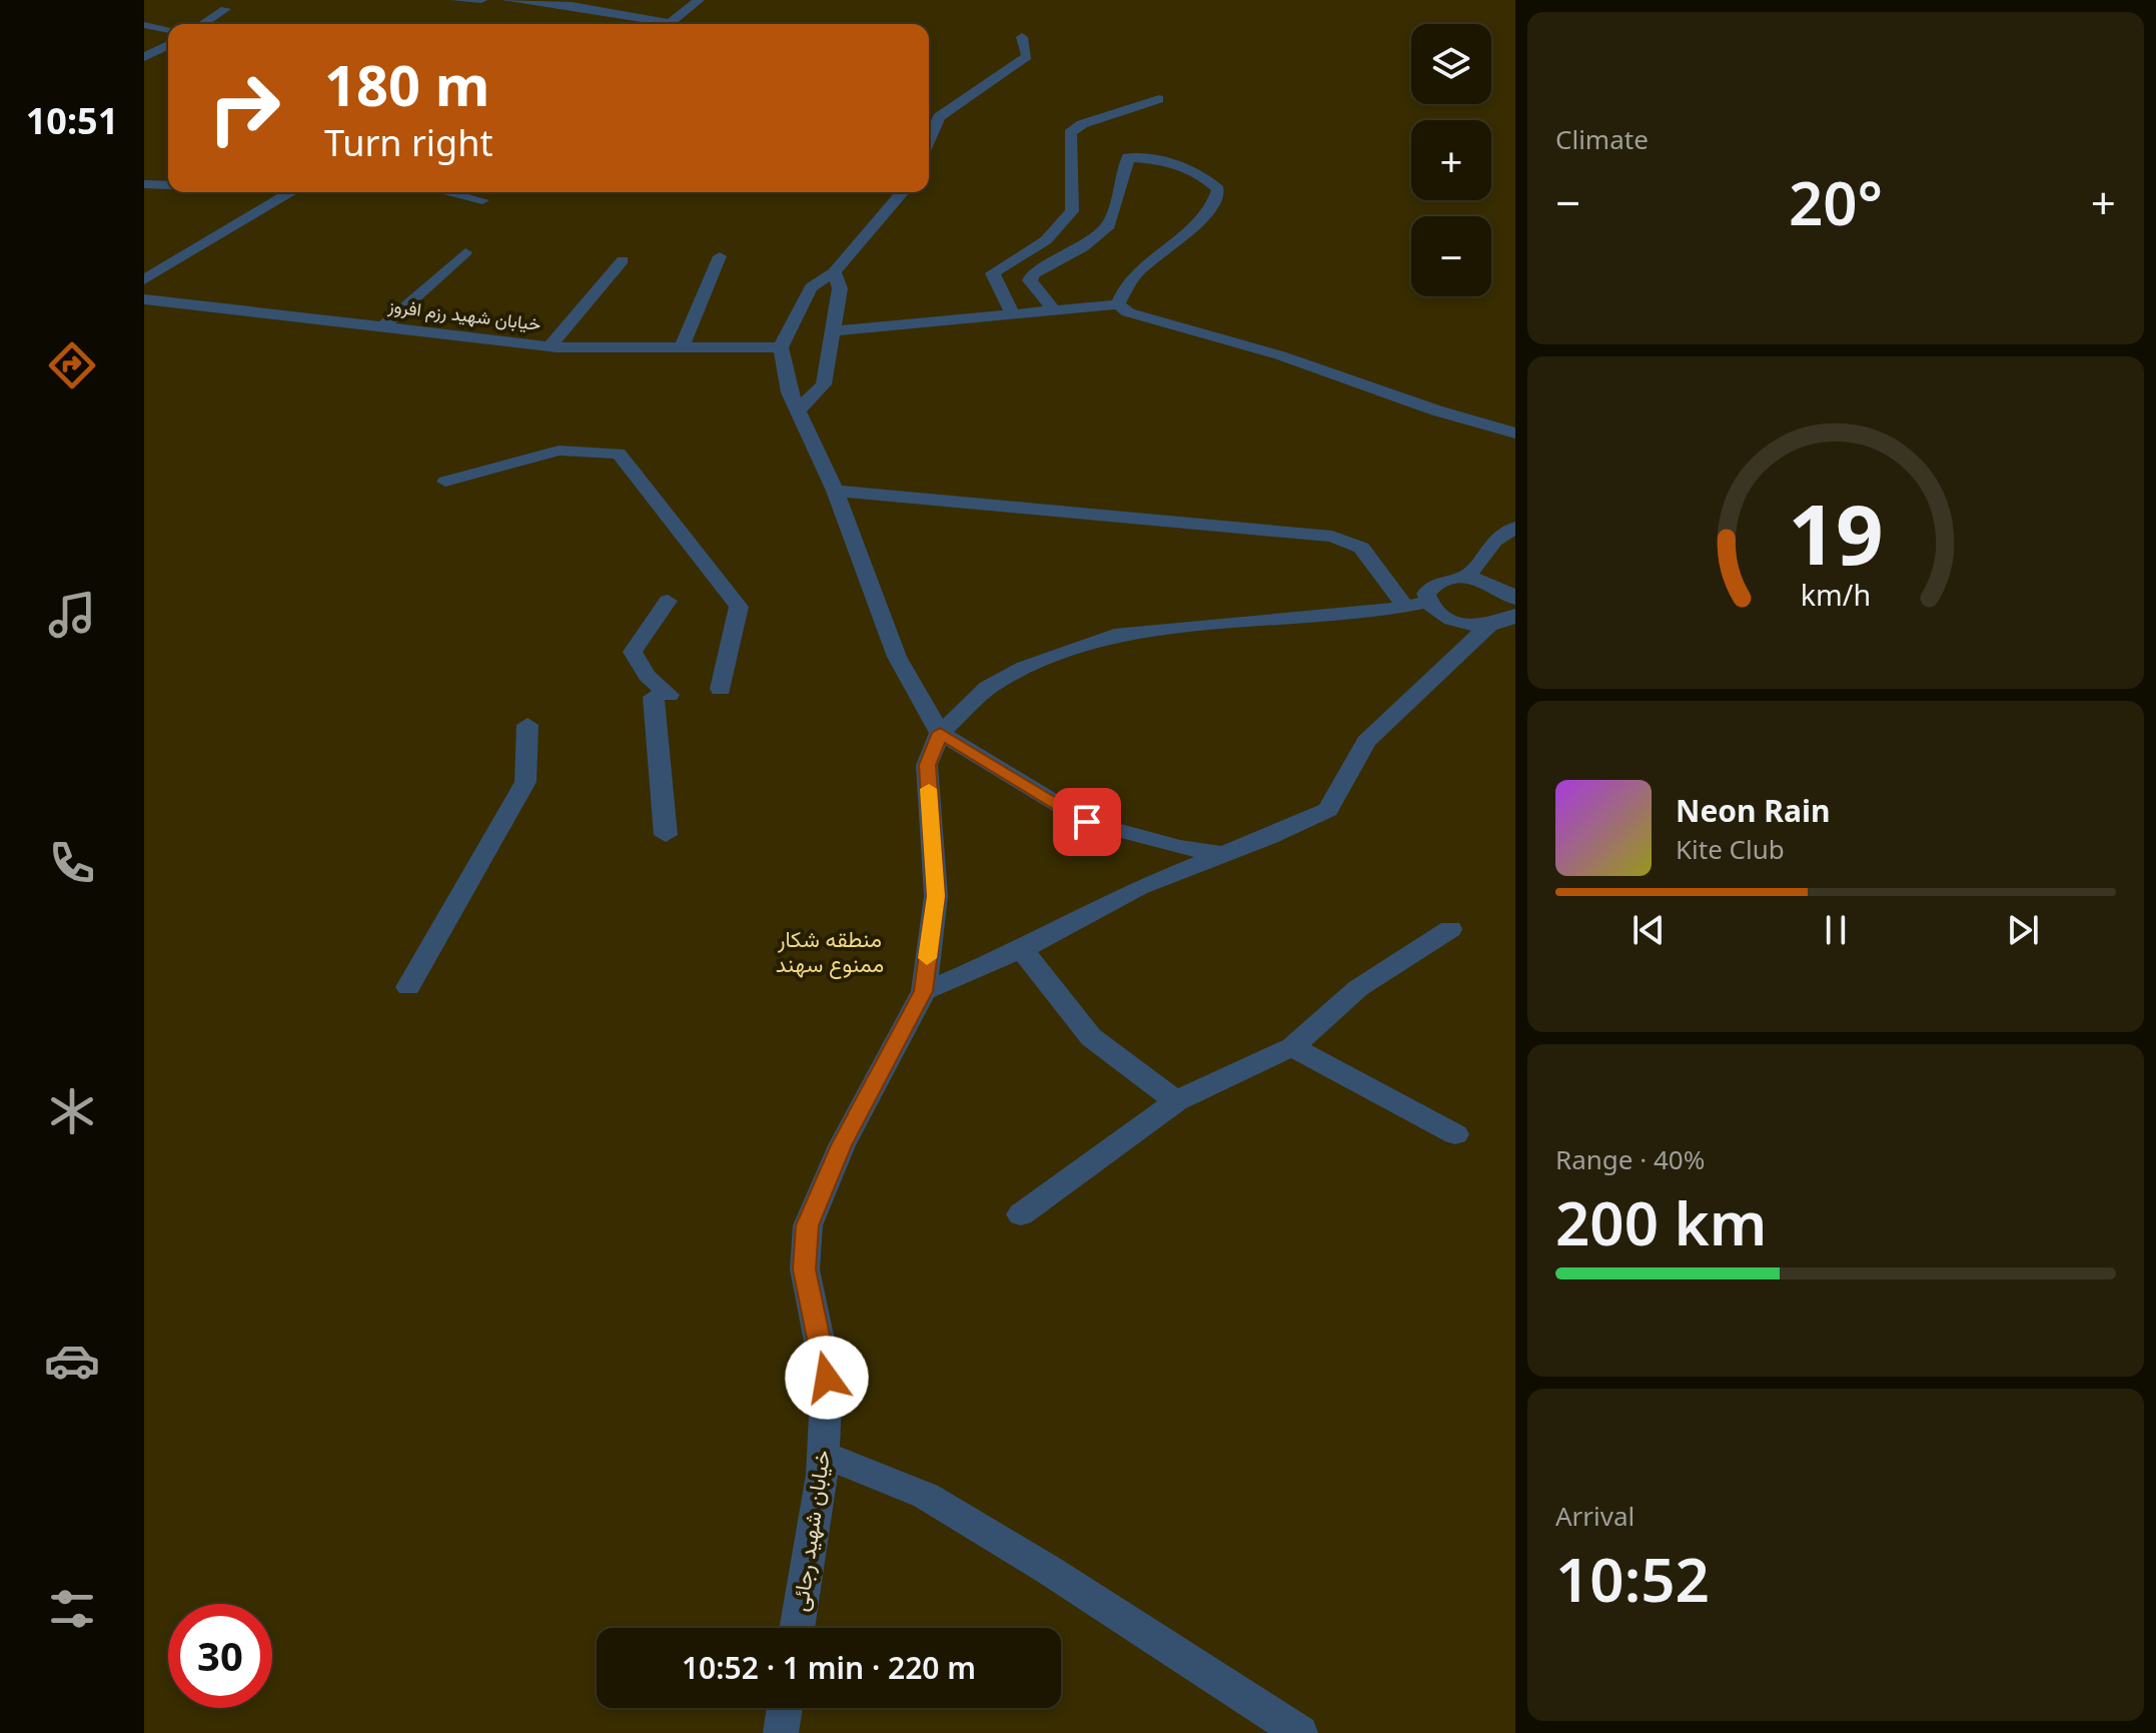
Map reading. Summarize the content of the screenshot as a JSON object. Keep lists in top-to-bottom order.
{
  "streets": {
    "street": ["خیابان شهید رزم افروز", "خیابان شهید رجائی"]
  },
  "parks": ["منطقه شکار ممنوع سهند"],
  "page": {
    "tabs": "10:51",
    "tile": [
      "Climate",
      ["Range · 40%", "200 km"],
      ["Arrival", "10:52"]
    ],
    "map_buttons": ["+", "−"],
    "turn": ["180 m", "Turn right"],
    "heat": ["−", "20°", "+"],
    "song": ["Neon Rain", "Kite Club"],
    "limit": "30",
    "trip": "10:52 · 1 min · 220 m",
    "gauge": ["19", "km/h"]
  }
}
